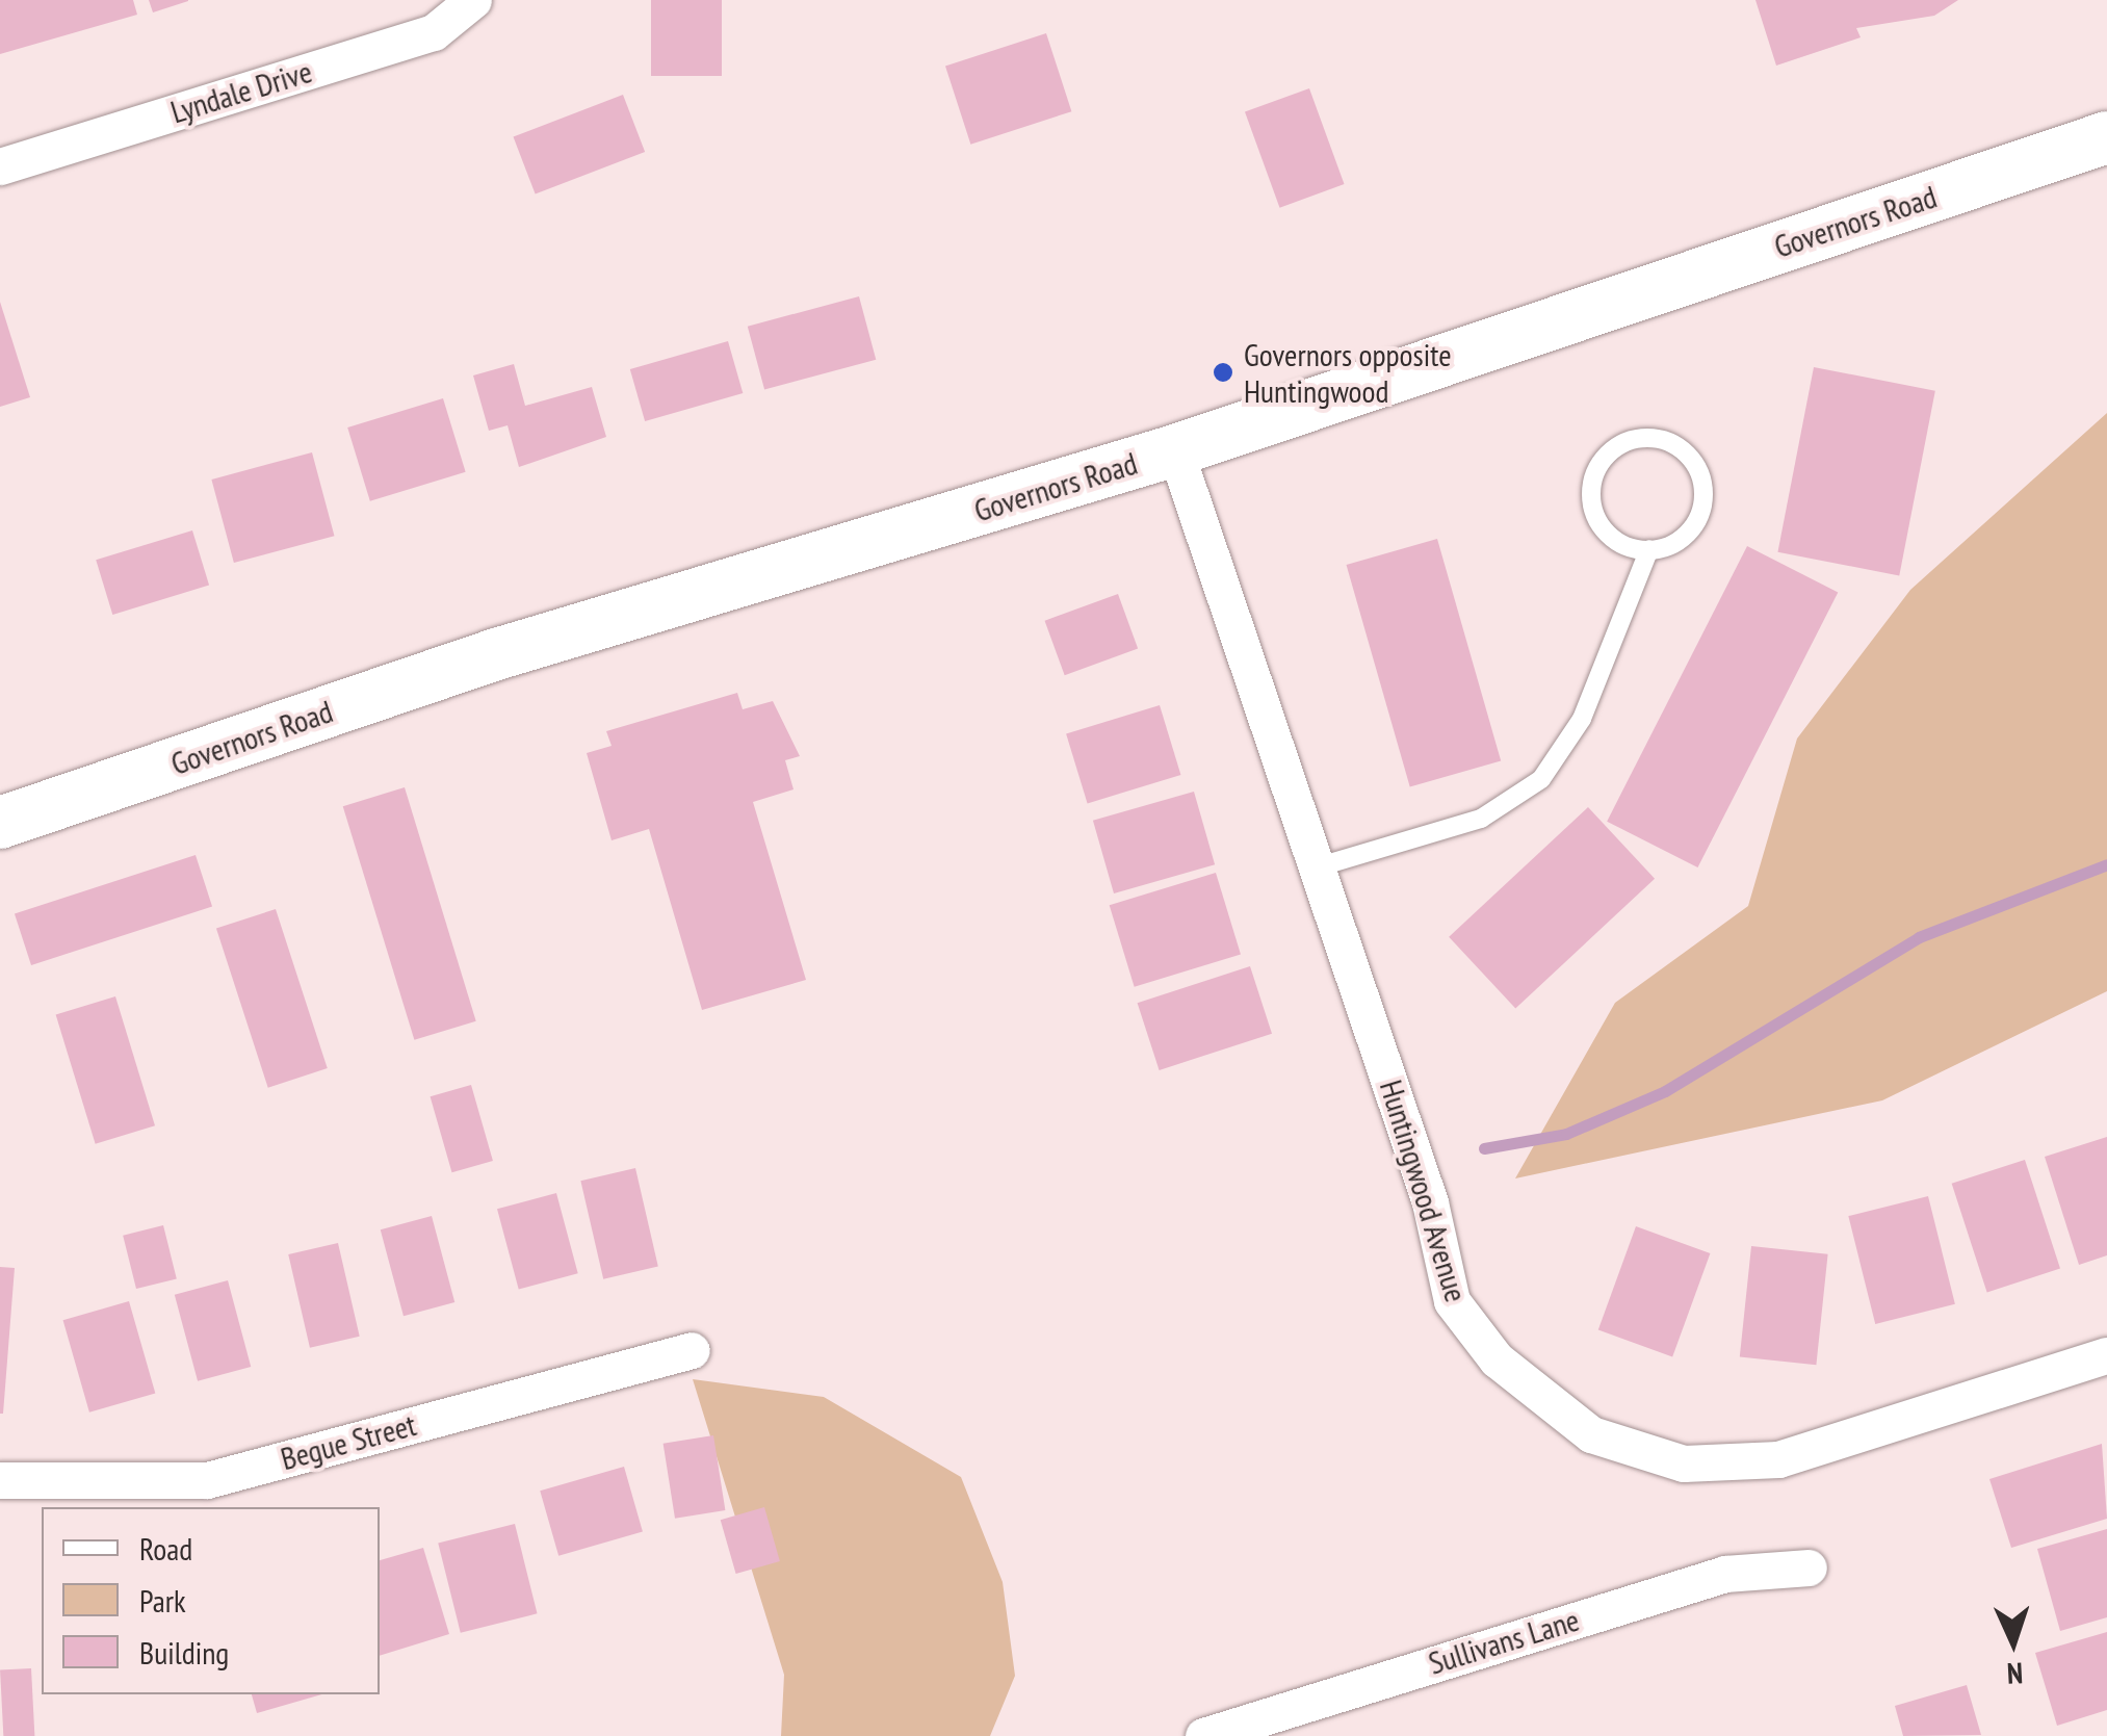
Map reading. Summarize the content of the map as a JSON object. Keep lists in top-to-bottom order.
{
  "streets": {
    "main road": ["Governors Road"],
    "street": [
      "Lyndale Drive",
      "Huntingwood Avenue",
      "Begue Street",
      "Sullivans Lane"
    ]
  },
  "crossings": [
    ["Governors Road", "Huntingwood Avenue"]
  ],
  "places": ["Governors opposite Huntingwood"],
  "legend": ["Road", "Park", "Building"],
  "north": "bottom"
}
